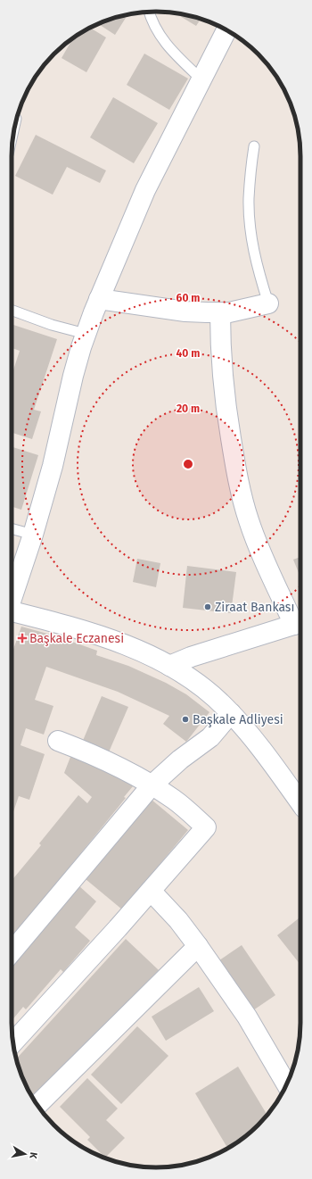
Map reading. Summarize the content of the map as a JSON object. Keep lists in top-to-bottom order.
{
  "places": {
    "other": ["Ziraat Bankası", "Başkale Adliyesi"],
    "health": ["Başkale Eczanesi"]
  },
  "north": "right",
  "rings": ["60 m", "40 m", "20 m"]
}
